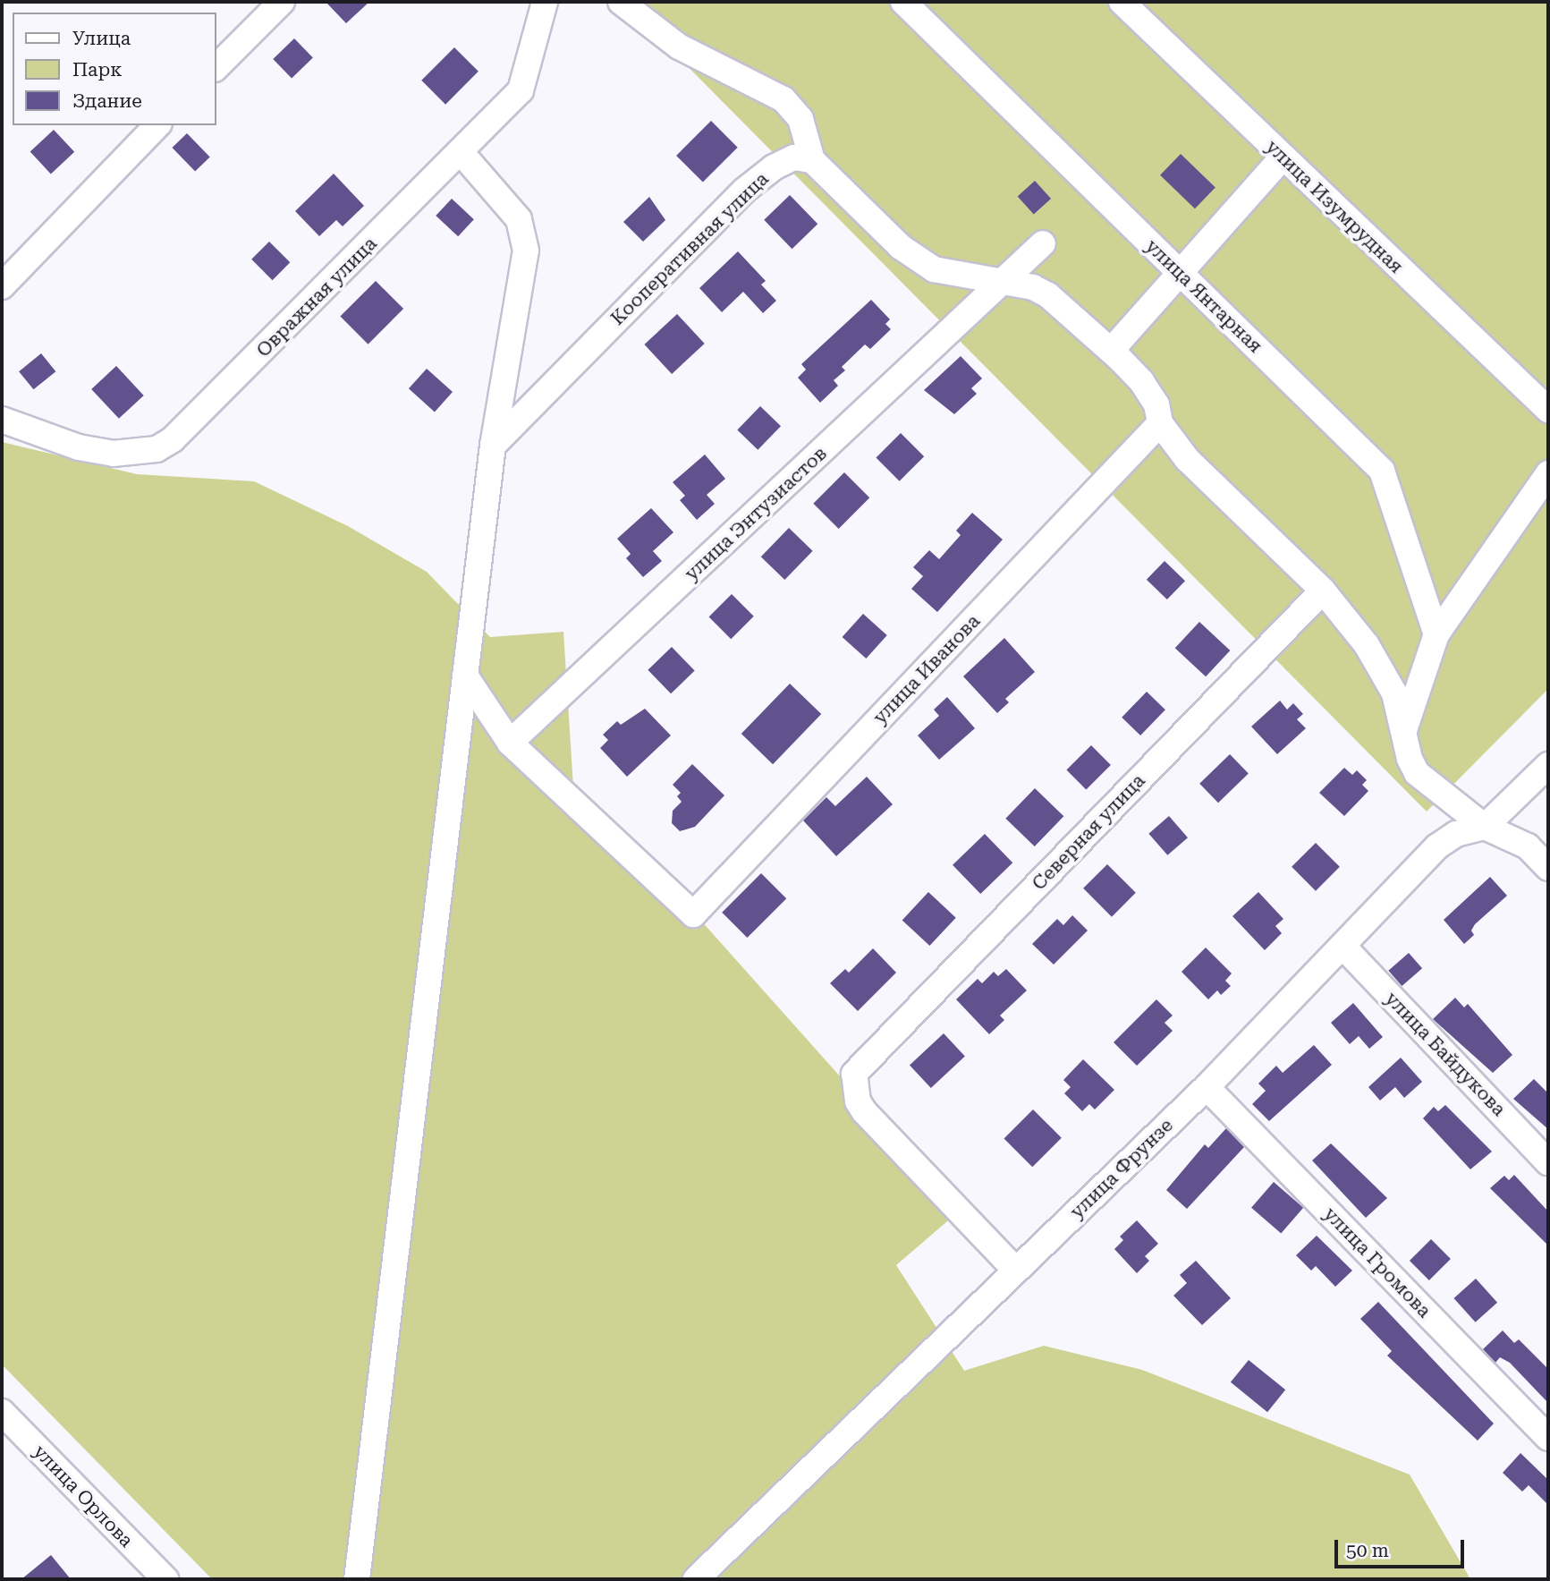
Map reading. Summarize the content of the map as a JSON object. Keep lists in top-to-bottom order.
{
  "streets": {
    "street": [
      "улица Изумрудная",
      "Кооперативная улица",
      "улица Янтарная",
      "Овражная улица",
      "улица Энтузиастов",
      "улица Иванова",
      "Северная улица",
      "улица Байдукова",
      "улица Фрунзе",
      "улица Громова",
      "улица Орлова"
    ]
  },
  "crossings": [
    ["улица Энтузиастов", "улица Иванова"],
    ["Северная улица", "улица Фрунзе"],
    ["улица Байдукова", "улица Фрунзе"],
    ["улица Фрунзе", "улица Громова"]
  ],
  "legend": ["Улица", "Парк", "Здание"],
  "scale_bar": "50 m"
}
